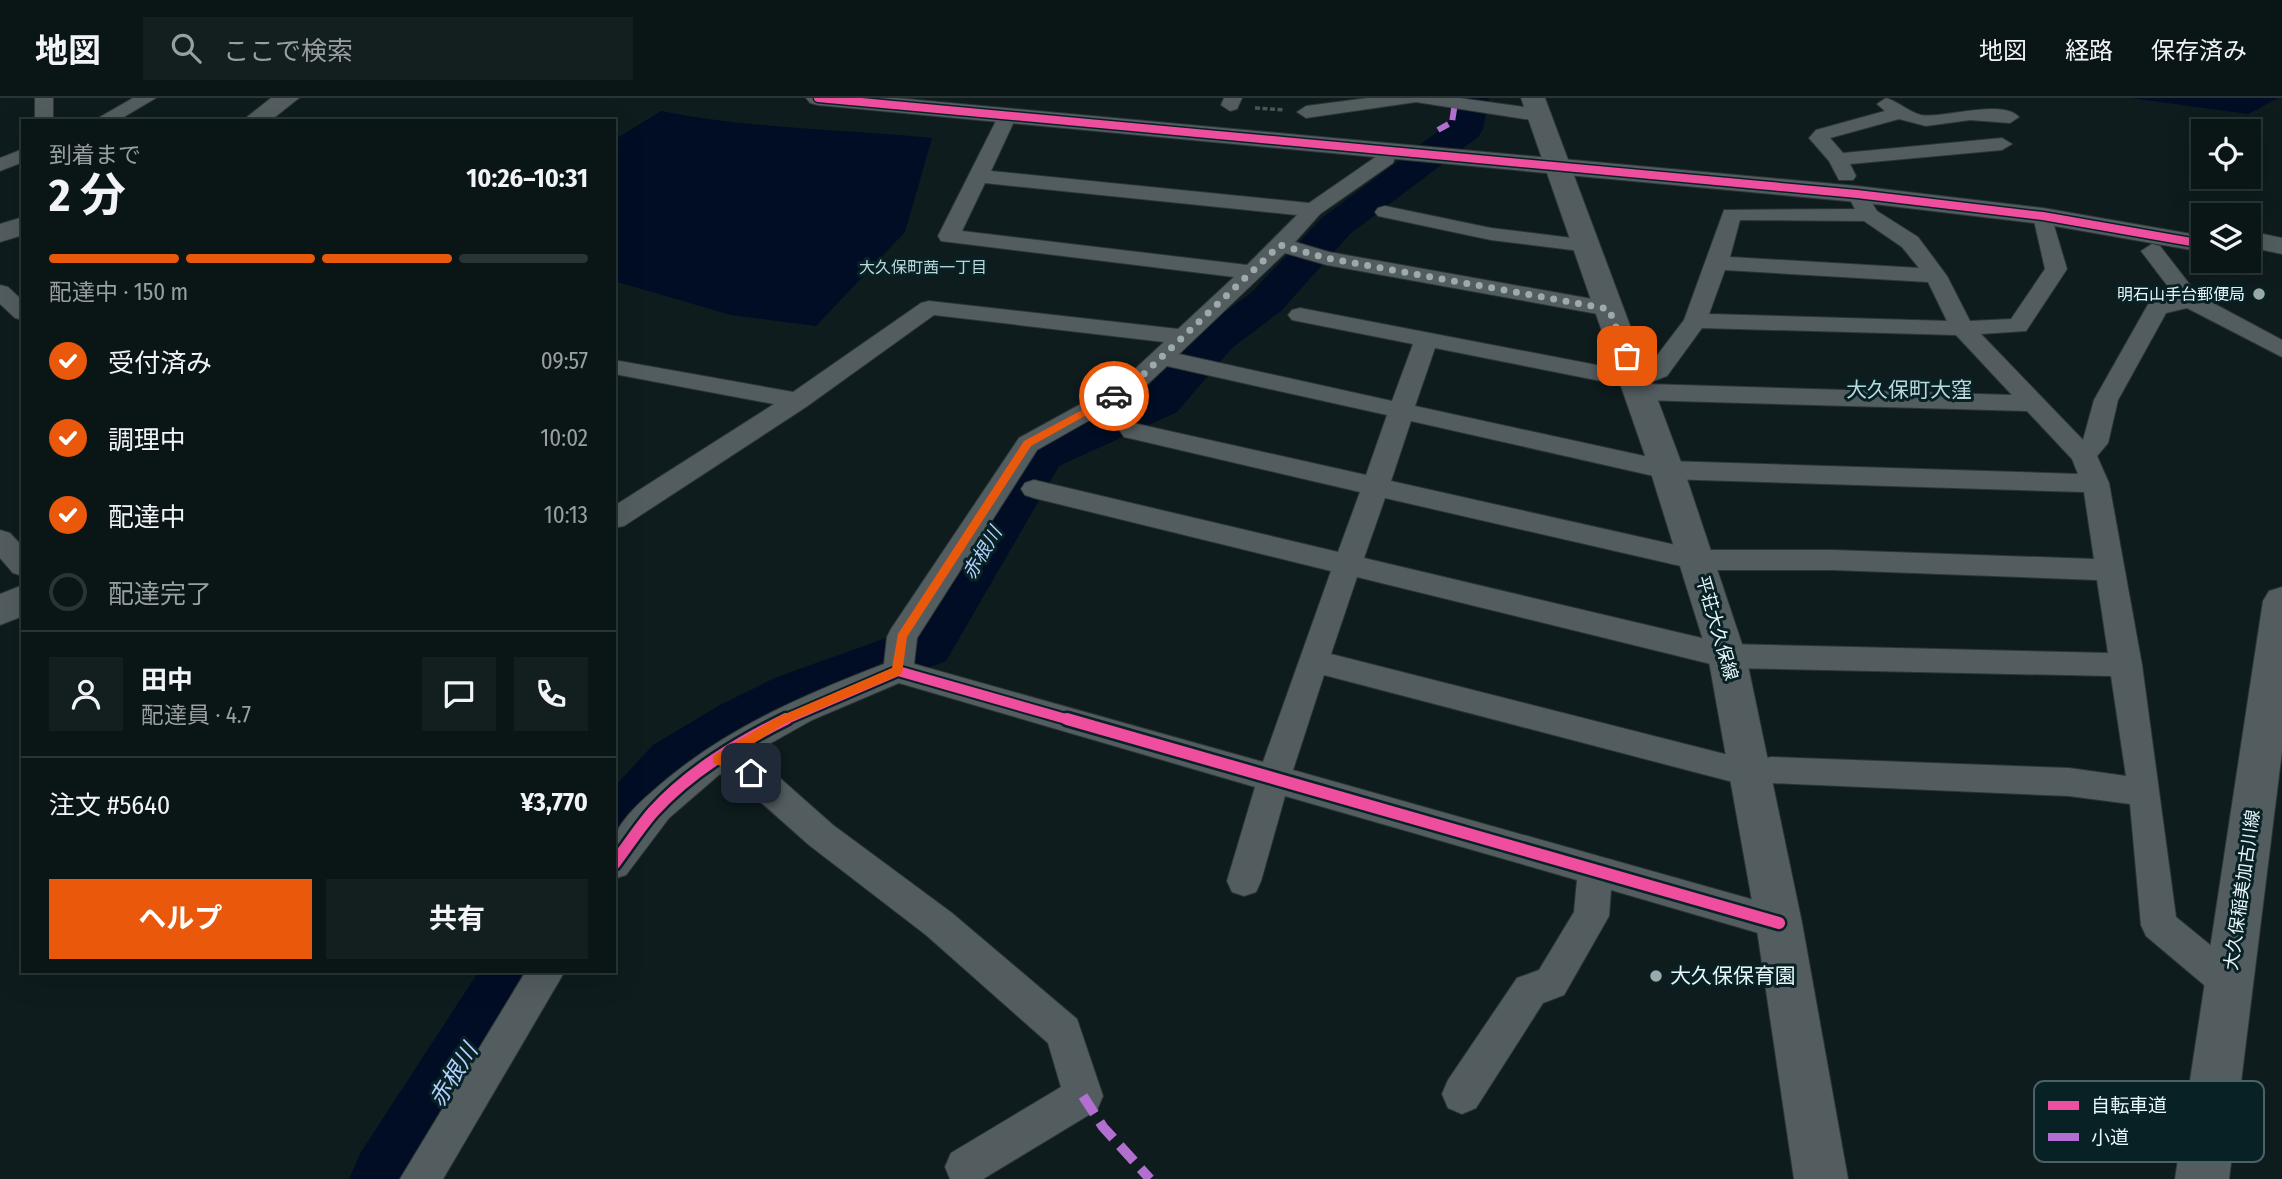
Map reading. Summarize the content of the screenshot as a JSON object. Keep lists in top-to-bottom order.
{
  "streets": {
    "street": ["平荘大久保線", "大久保稲美加古川線"]
  },
  "districts": ["大久保町茜一丁目", "大久保町大窪"],
  "water": ["赤根川"],
  "places": ["明石山手台郵便局", "大久保保育園"],
  "legend": ["自転車道", "小道"],
  "page": {
    "header": "地図",
    "search": "ここで検索",
    "nav": ["地図", "経路", "保存済み"],
    "heading": ["2 分", "到着まで", "10:26–10:31"],
    "panel": [
      "田中",
      "配達員 · 4.7",
      "注文 #5640",
      "¥3,770"
    ],
    "bar": "配達中 · 150 m",
    "list": [
      ["受付済み", "09:57"],
      ["調理中", "10:02"],
      ["配達中", "10:13"],
      "配達完了"
    ],
    "buttons": ["ヘルプ", "共有"]
  }
}
